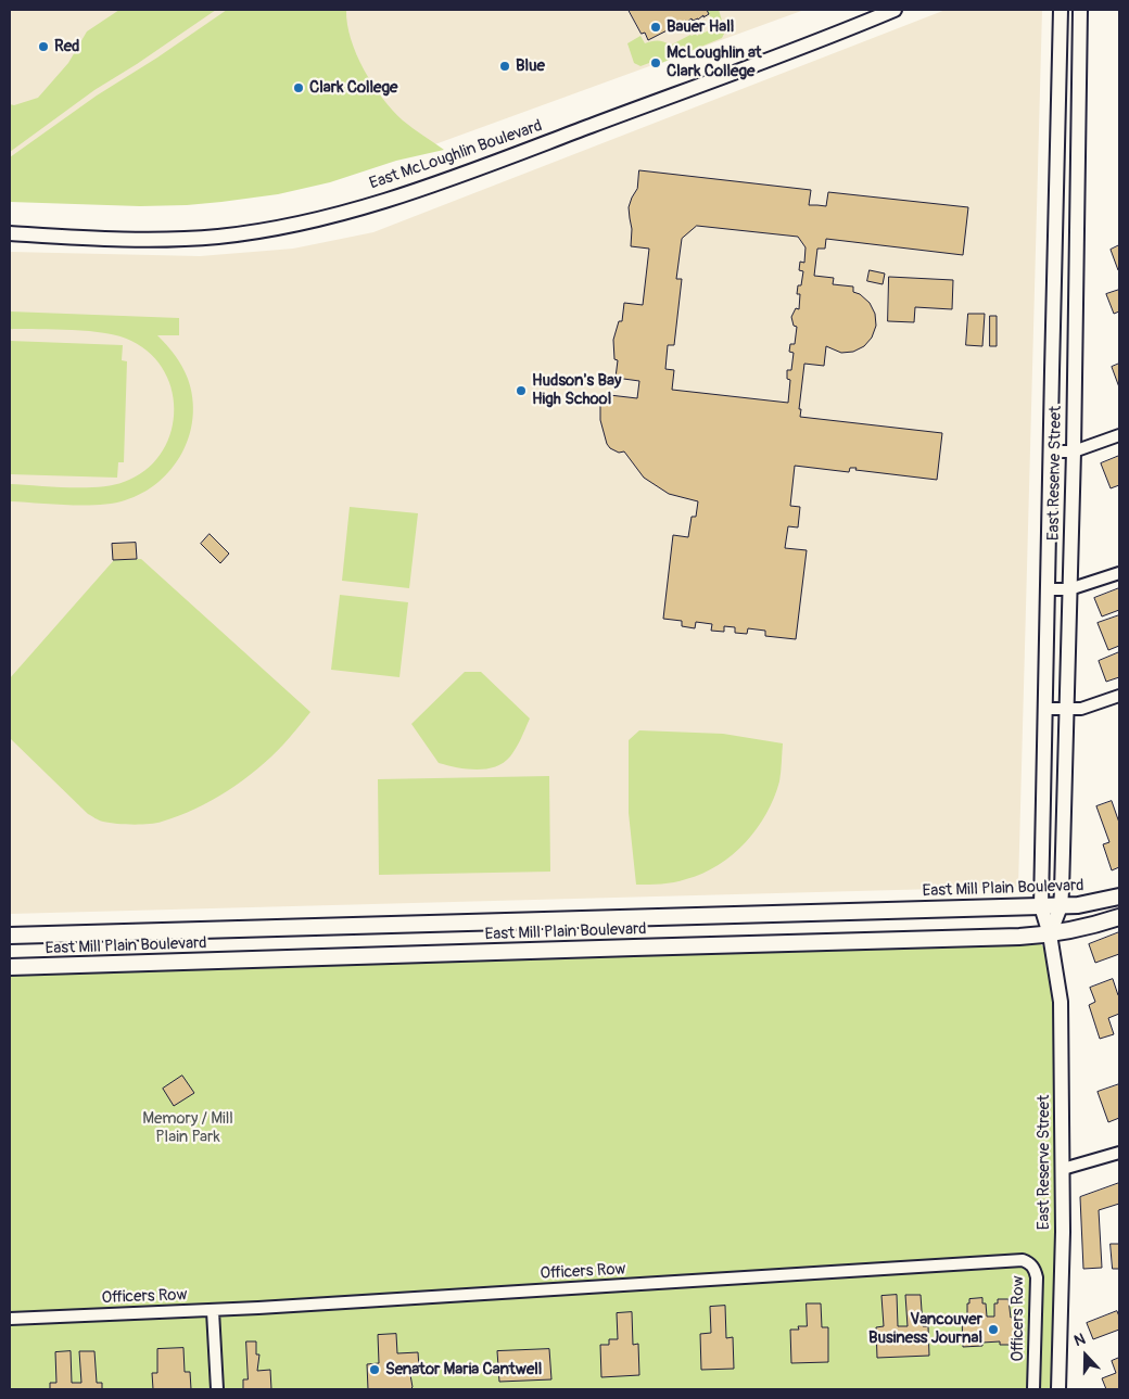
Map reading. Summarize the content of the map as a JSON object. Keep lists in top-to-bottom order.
{
  "streets": {
    "main road": ["East Mill Plain Boulevard"],
    "street": ["East McLoughlin Boulevard", "East Reserve Street", "Officers Row"]
  },
  "crossings": [
    ["East Reserve Street", "East Mill Plain Boulevard"]
  ],
  "parks": ["Memory / Mill Plain Park"],
  "places": [
    "Bauer Hall",
    "Red",
    "McLoughlin at Clark College",
    "Blue",
    "Clark College",
    "Hudson's Bay High School",
    "Vancouver Business Journal",
    "Senator Maria Cantwell"
  ],
  "north": "top"
}
